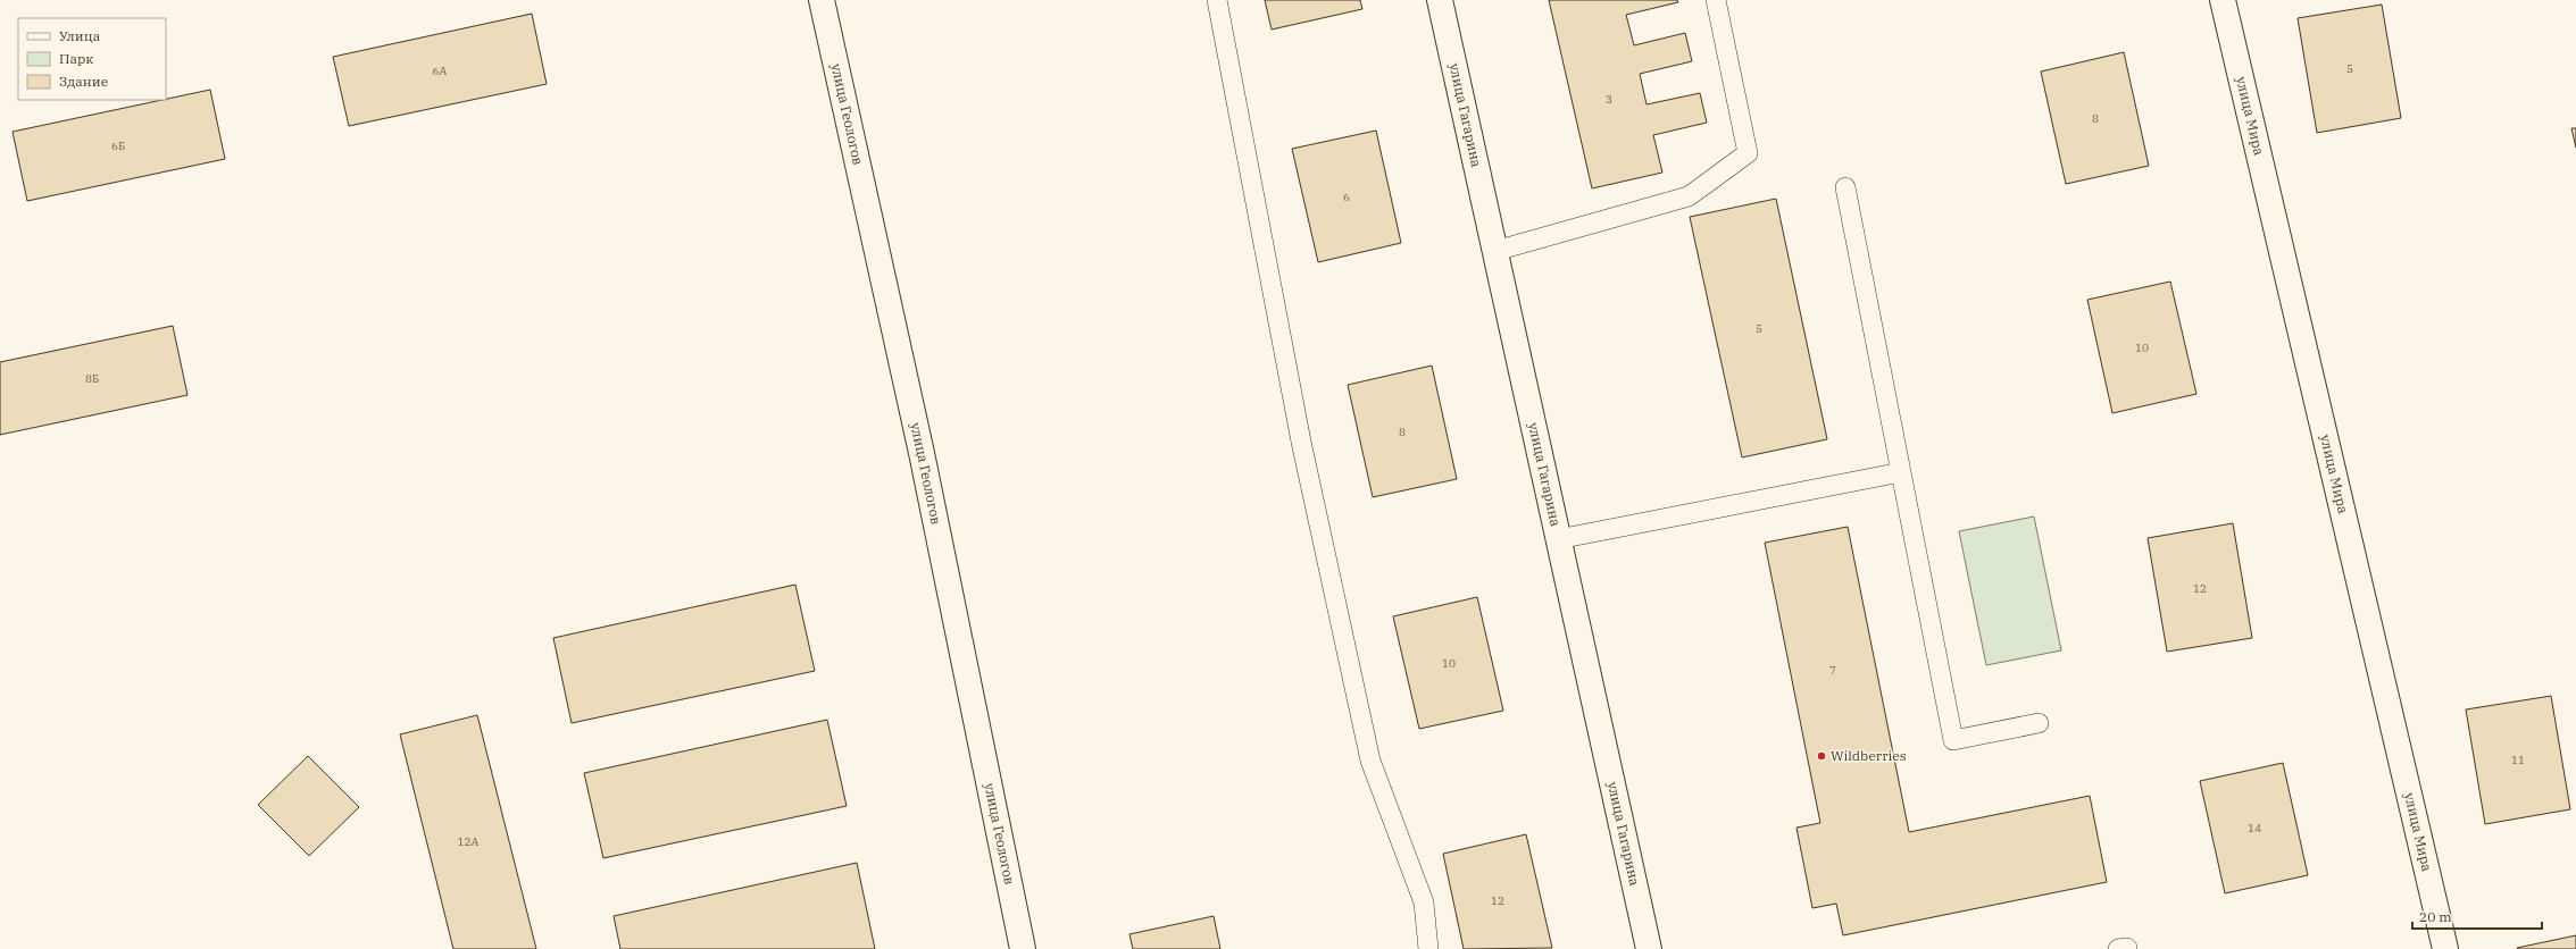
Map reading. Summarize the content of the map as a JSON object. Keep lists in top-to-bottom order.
{
  "streets": {
    "street": ["улица Геологов", "улица Гагарина", "улица Мира"]
  },
  "places": ["Wildberries"],
  "house_numbers": [
    "5",
    "6А",
    "3",
    "8",
    "6Б",
    "6",
    "5",
    "10",
    "8Б",
    "8",
    "12",
    "10",
    "7",
    "11",
    "14",
    "12А",
    "12"
  ],
  "legend": ["Улица", "Парк", "Здание"],
  "scale_bar": "20 m"
}
